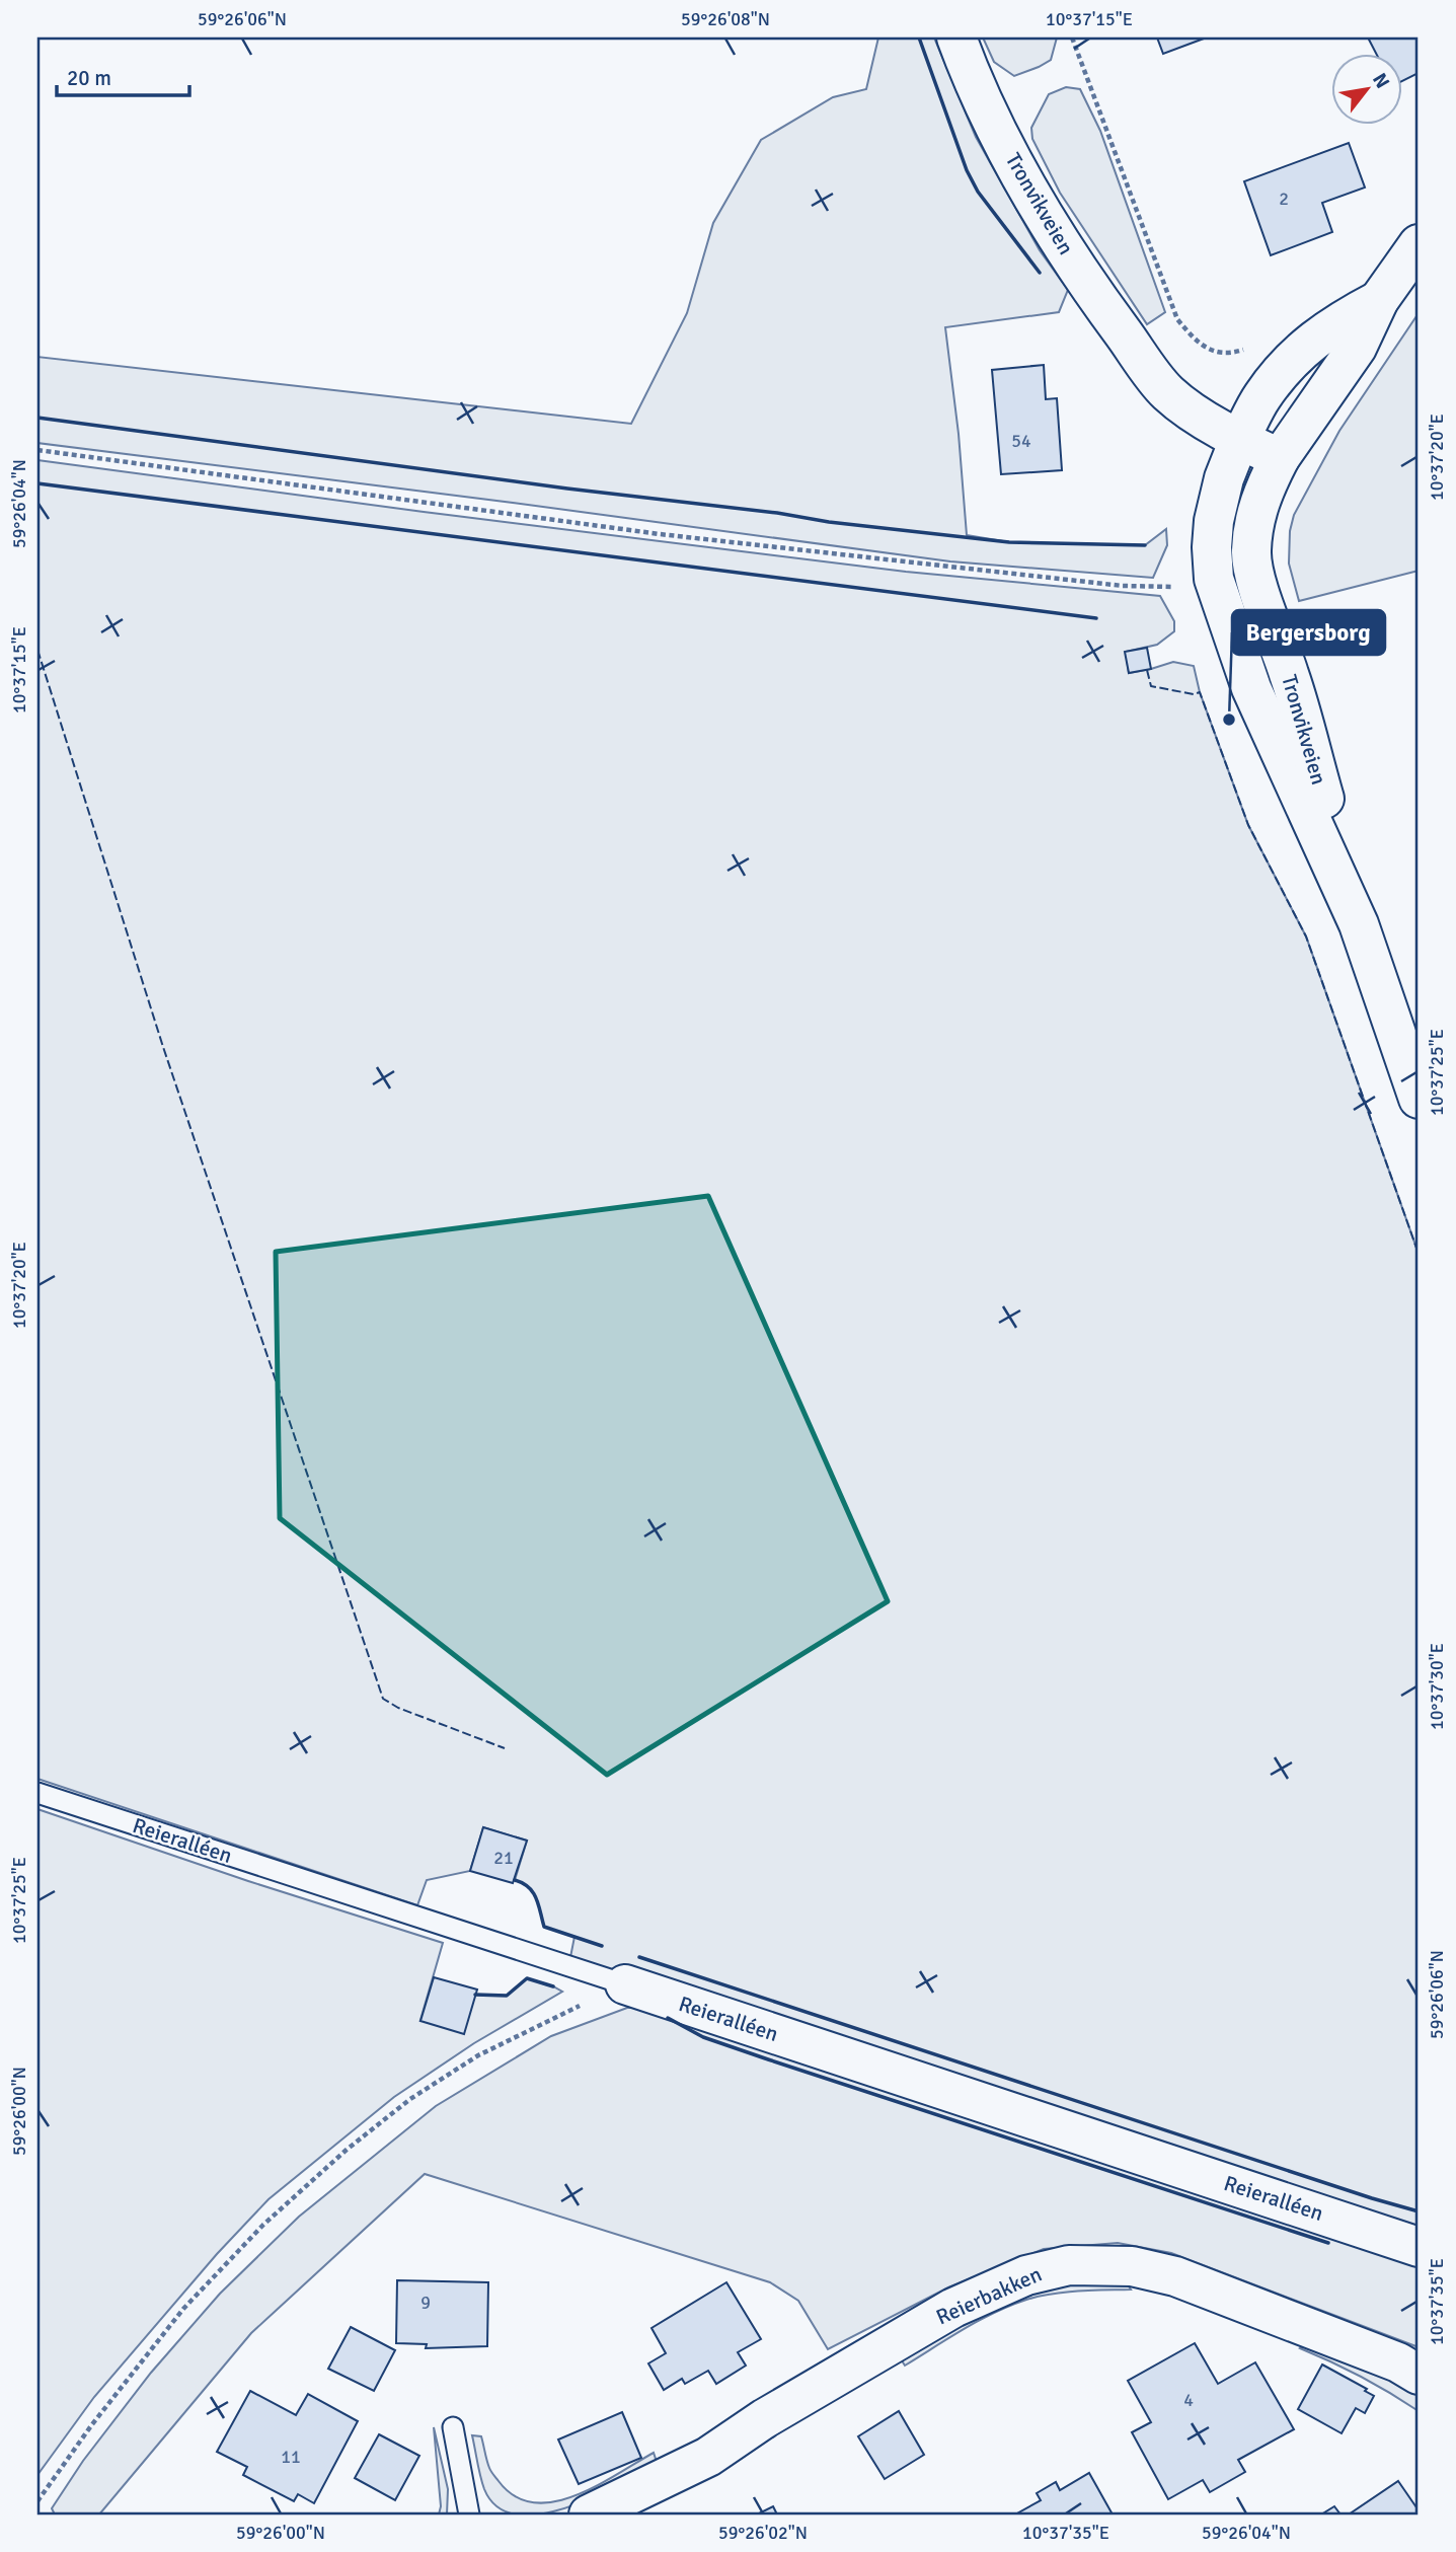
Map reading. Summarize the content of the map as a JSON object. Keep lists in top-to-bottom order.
{
  "streets": {
    "street": ["Tronvikveien", "Reieralléen", "Reierbakken"]
  },
  "places": ["Bergersborg"],
  "house_numbers": [
    "2",
    "54",
    "21",
    "9",
    "4",
    "11"
  ],
  "scale_bar": "20 m",
  "north": "top right",
  "coordinates": [
    "59°26'06\"N",
    "59°26'08\"N",
    "10°37'15\"E",
    "10°37'20\"E",
    "59°26'04\"N",
    "10°37'25\"E",
    "10°37'30\"E",
    "59°26'00\"N",
    "10°37'35\"E",
    "59°26'02\"N"
  ]
}
